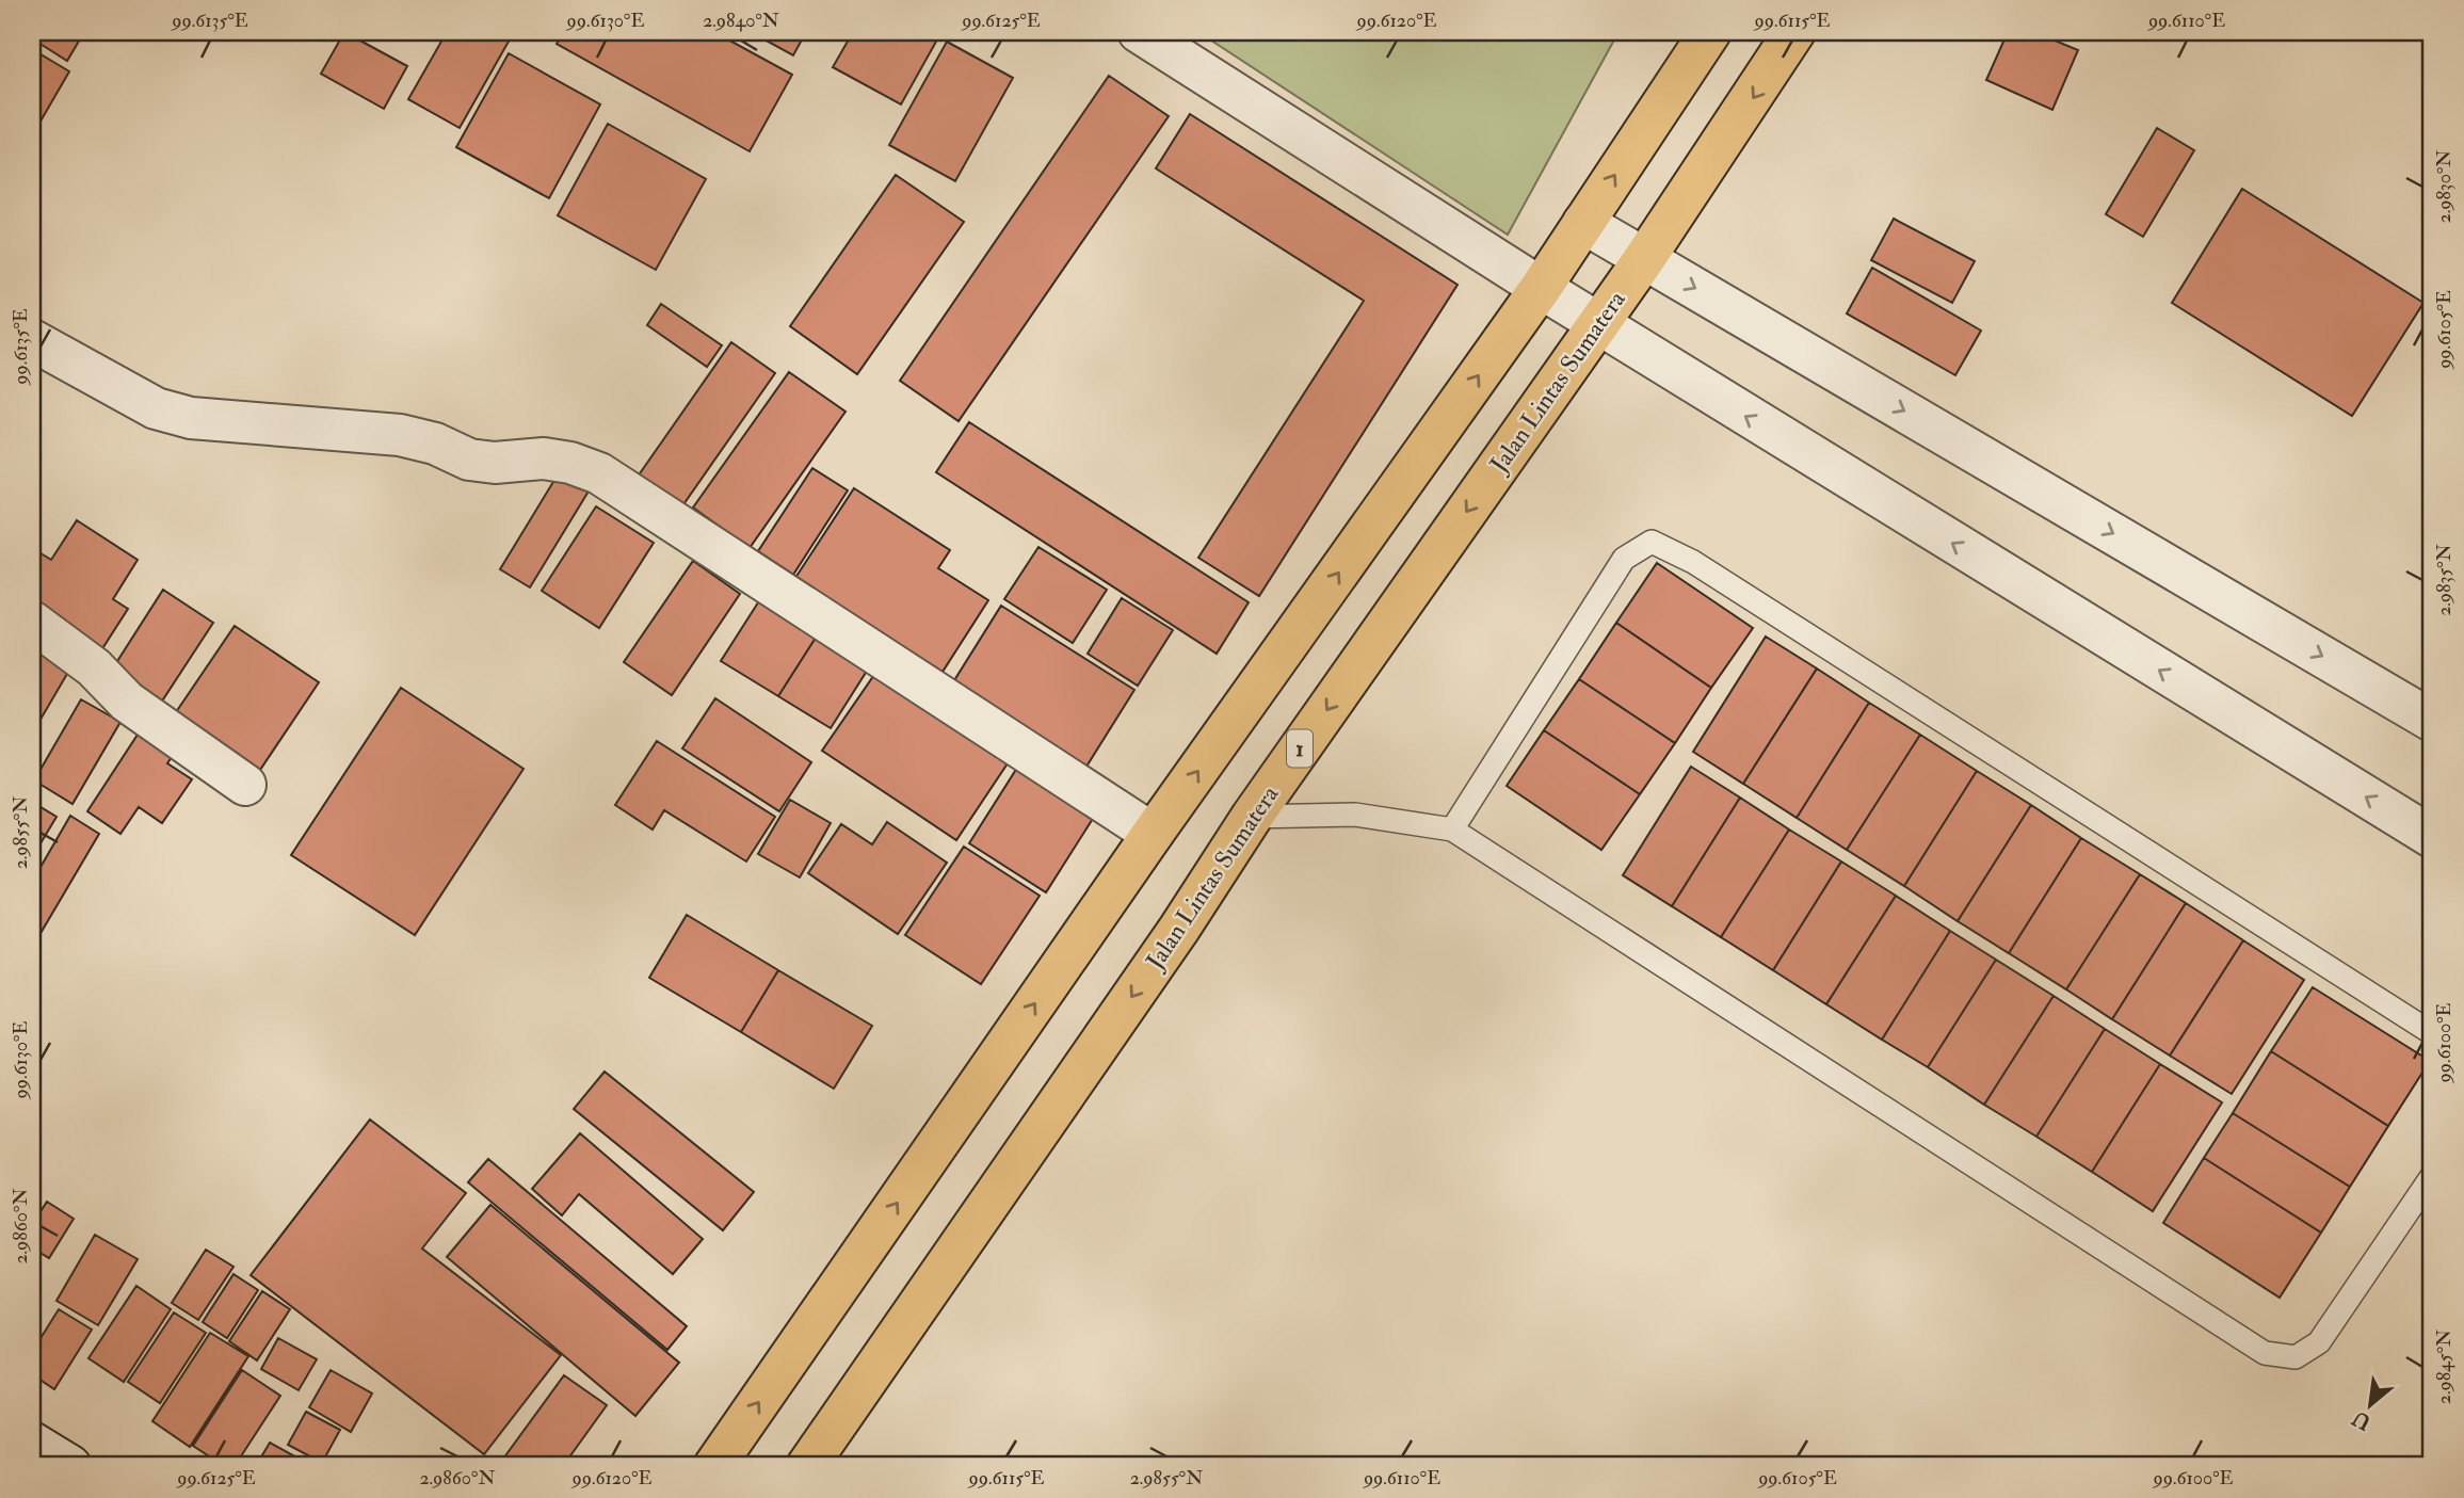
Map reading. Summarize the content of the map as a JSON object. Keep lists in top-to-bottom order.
{
  "streets": {
    "highway": ["Jalan Lintas Sumatera", "1"]
  },
  "north": "bottom left",
  "coordinates": [
    "99.6135°E",
    "99.6130°E",
    "2.9840°N",
    "99.6125°E",
    "99.6120°E",
    "99.6115°E",
    "99.6110°E",
    "2.9830°N",
    "99.6105°E",
    "2.9835°N",
    "2.9855°N",
    "99.6100°E",
    "2.9860°N",
    "2.9845°N"
  ]
}
